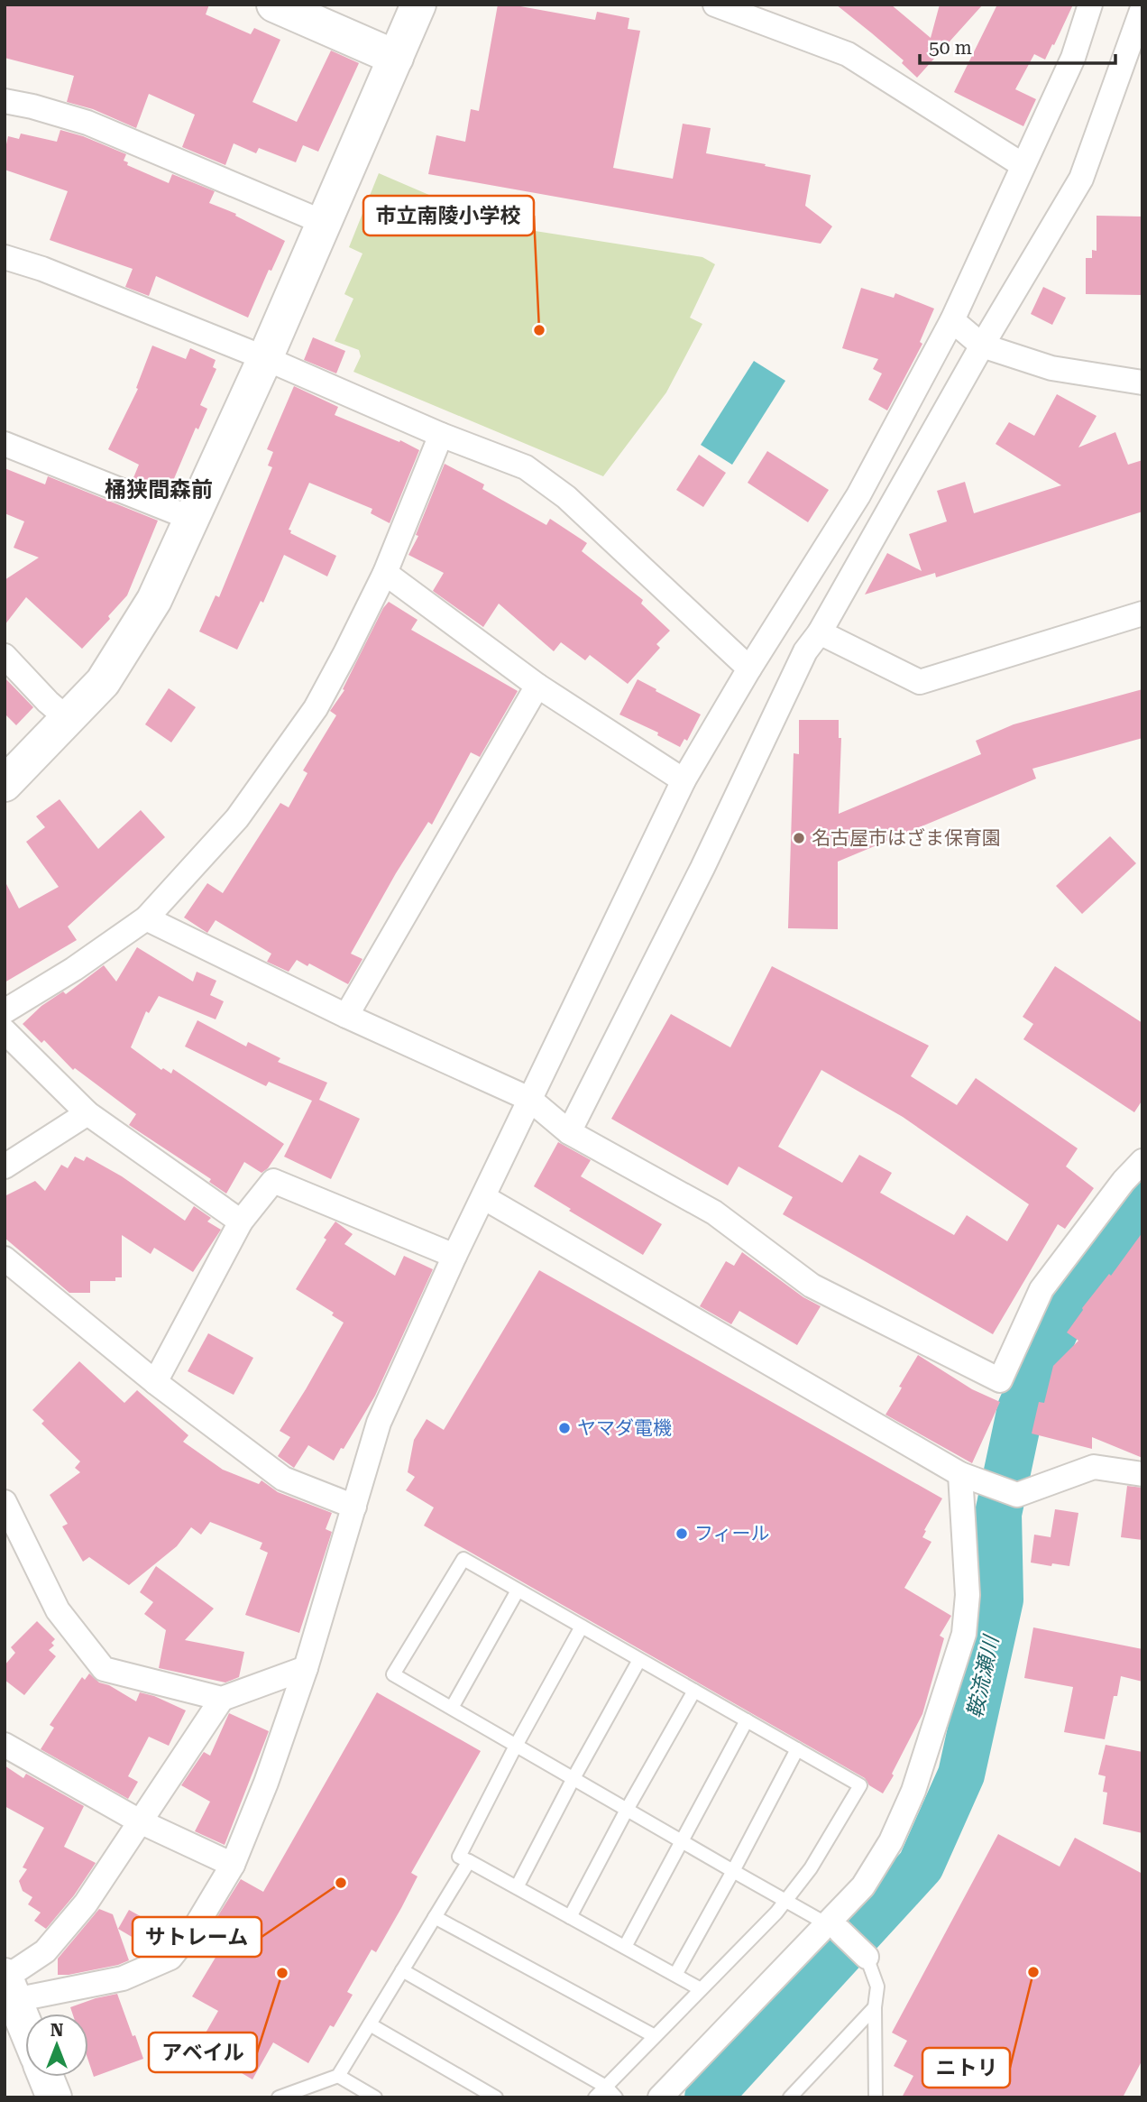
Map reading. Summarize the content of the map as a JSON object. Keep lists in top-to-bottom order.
{
  "districts": ["桶狭間森前"],
  "water": ["鞍流瀬川"],
  "places": [
    "市立南陵小学校",
    "名古屋市はざま保育園",
    "ヤマダ電機",
    "フィール",
    "サトレーム",
    "ニトリ",
    "アベイル"
  ],
  "scale_bar": "50 m",
  "north": "top"
}
